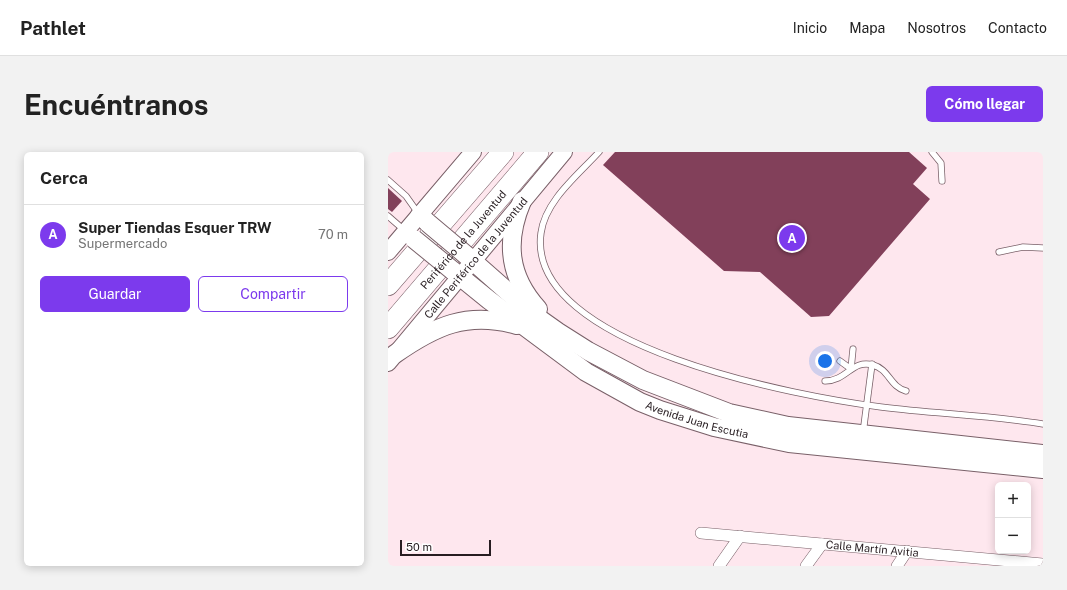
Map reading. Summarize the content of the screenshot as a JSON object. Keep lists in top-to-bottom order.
{
  "streets": {
    "highway": ["Periférico de la Juventud"],
    "main road": ["Calle Periférico de la Juventud", "Avenida Juan Escutia"],
    "street": ["Calle Martín Avitia"]
  },
  "crossings": [
    ["Calle Periférico de la Juventud", "Avenida Juan Escutia"]
  ],
  "scale_bar": "50 m",
  "page": {
    "header": "Pathlet",
    "nav": [
      "Inicio",
      "Mapa",
      "Nosotros",
      "Contacto"
    ],
    "buttons": [
      "Cómo llegar",
      ["Guardar", "Compartir"]
    ],
    "title": "Encuéntranos",
    "heading": "Cerca",
    "list": [
      {
        "mark": "A",
        "name": "Super Tiendas Esquer TRW",
        "note": "Supermercado",
        "value": "70 m"
      }
    ],
    "pins": "A",
    "map_buttons": ["+", "−"],
    "scale": "50 m"
  }
}
